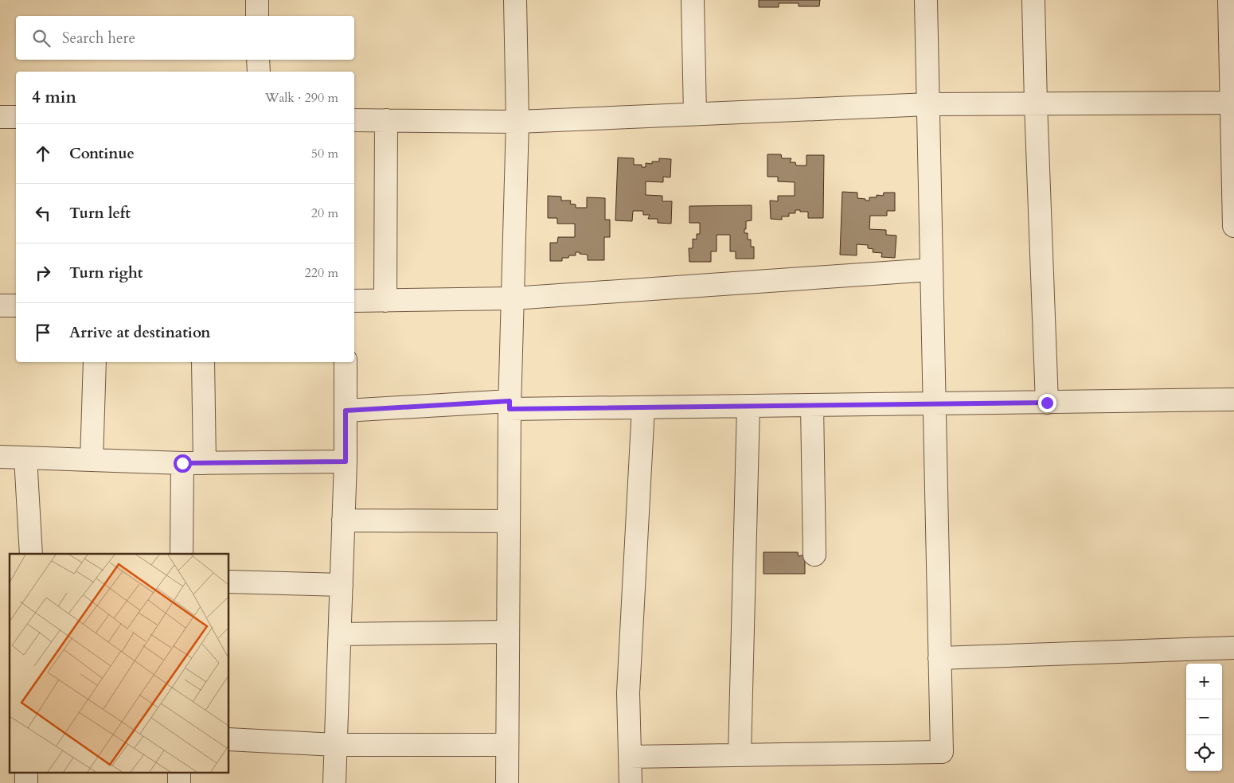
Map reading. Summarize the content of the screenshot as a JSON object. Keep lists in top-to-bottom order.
{
  "page": {
    "search": "Search here",
    "heading": ["4 min", "Walk · 290 m"],
    "list": [
      ["Continue", "50 m"],
      ["Turn left", "20 m"],
      ["Turn right", "220 m"],
      "Arrive at destination"
    ],
    "map_buttons": ["+", "−"]
  }
}
